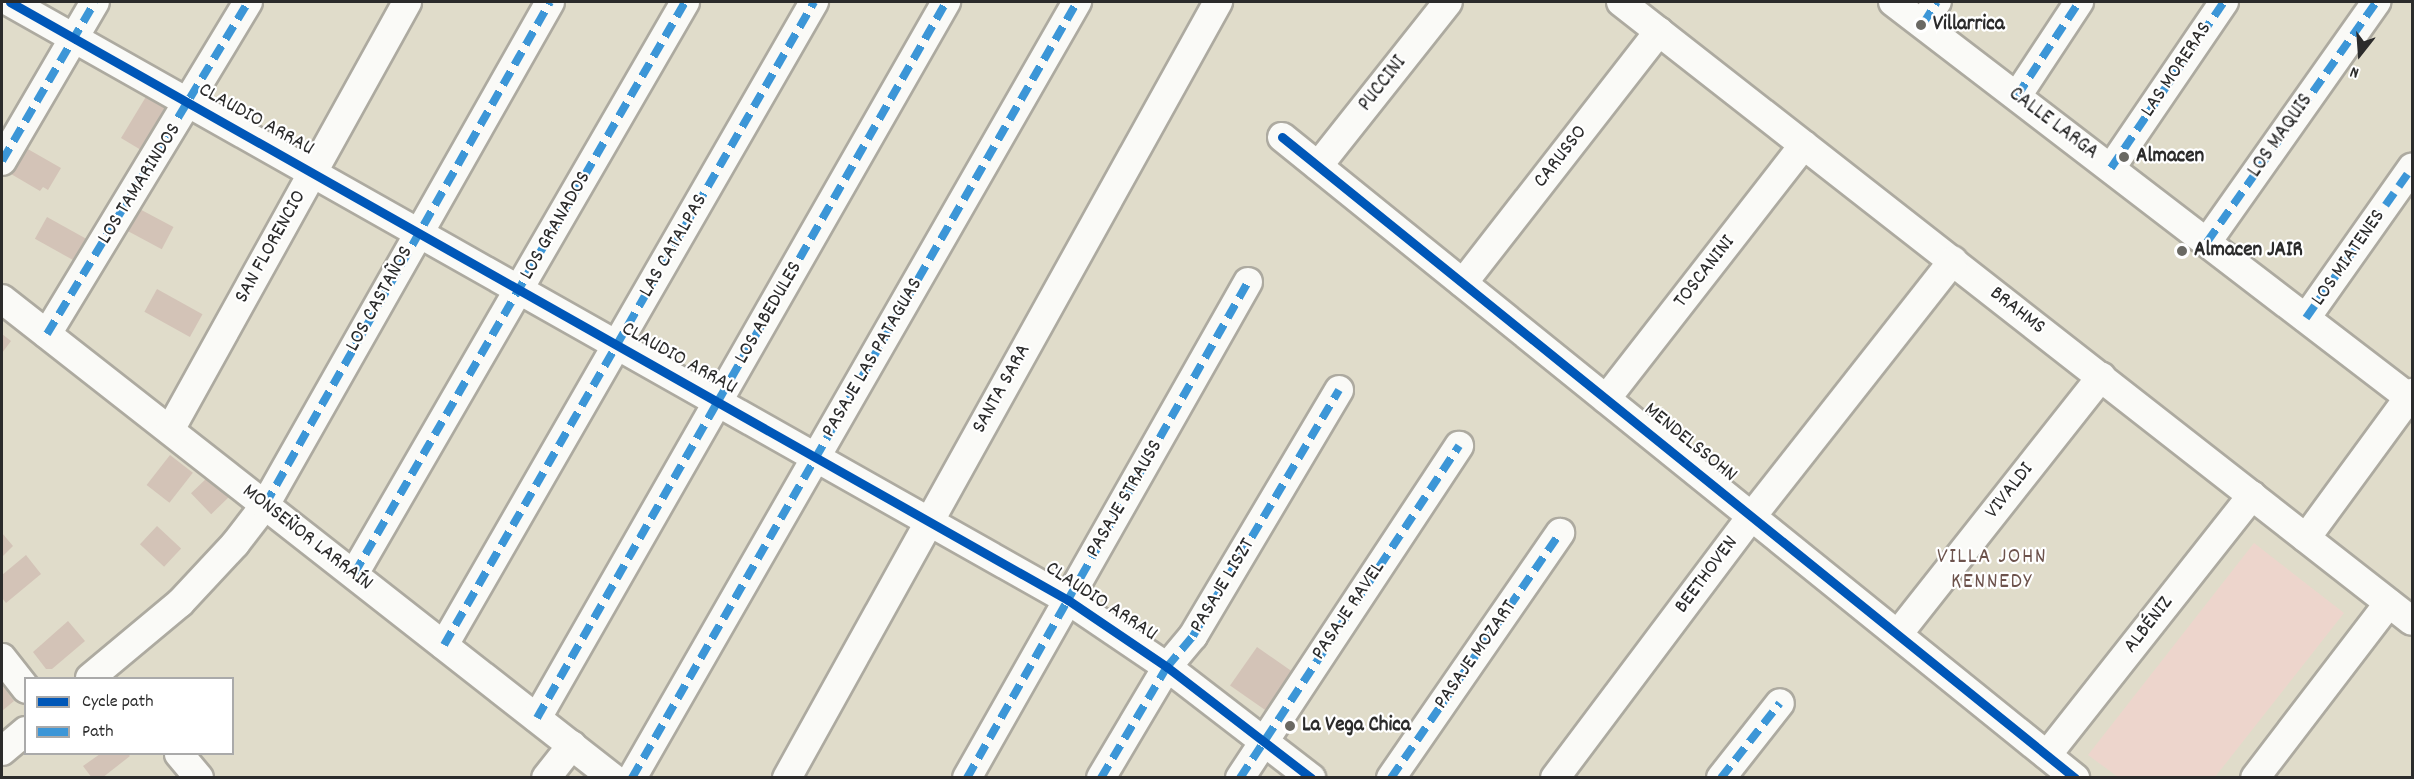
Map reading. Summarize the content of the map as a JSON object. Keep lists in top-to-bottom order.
{
  "streets": {
    "street": [
      "LAS MORERAS",
      "PUCCINI",
      "CLAUDIO ARRAU",
      "CALLE LARGA",
      "LOS MAQUIS",
      "CARUSSO",
      "LOS TAMARINDOS",
      "LOS GRANADOS",
      "LAS CATALPAS",
      "SAN FLORENCIO",
      "LOS MIATENES",
      "TOSCANINI",
      "LOS CASTAÑOS",
      "BRAHMS",
      "LOS ABEDULES",
      "PASAJE LAS PATAGUAS",
      "SANTA SARA",
      "MENDELSSOHN",
      "VIVALDI",
      "PASAJE STRAUSS",
      "MONSEÑOR LARRAÍN",
      "BEETHOVEN",
      "PASAJE LISZT",
      "PASAJE RAVEL",
      "ALBÉNIZ",
      "PASAJE MOZART"
    ]
  },
  "crossings": [
    ["LAS MORERAS", "CALLE LARGA"],
    ["PUCCINI", "MENDELSSOHN"],
    ["CLAUDIO ARRAU", "LOS TAMARINDOS"],
    ["CLAUDIO ARRAU", "LOS GRANADOS"],
    ["CLAUDIO ARRAU", "LAS CATALPAS"],
    ["CLAUDIO ARRAU", "SAN FLORENCIO"],
    ["CLAUDIO ARRAU", "LOS CASTAÑOS"],
    ["CLAUDIO ARRAU", "LOS ABEDULES"],
    ["CLAUDIO ARRAU", "PASAJE LAS PATAGUAS"],
    ["CLAUDIO ARRAU", "SANTA SARA"],
    ["CLAUDIO ARRAU", "PASAJE STRAUSS"],
    ["CLAUDIO ARRAU", "PASAJE LISZT"],
    ["CLAUDIO ARRAU", "PASAJE RAVEL"],
    ["CALLE LARGA", "LOS MAQUIS"],
    ["CALLE LARGA", "LOS MIATENES"],
    ["CARUSSO", "BRAHMS"],
    ["CARUSSO", "MENDELSSOHN"],
    ["LOS TAMARINDOS", "MONSEÑOR LARRAÍN"],
    ["LOS GRANADOS", "MONSEÑOR LARRAÍN"],
    ["LAS CATALPAS", "MONSEÑOR LARRAÍN"],
    ["SAN FLORENCIO", "MONSEÑOR LARRAÍN"],
    ["TOSCANINI", "BRAHMS"],
    ["TOSCANINI", "MENDELSSOHN"],
    ["LOS CASTAÑOS", "MONSEÑOR LARRAÍN"],
    ["BRAHMS", "VIVALDI"],
    ["BRAHMS", "BEETHOVEN"],
    ["BRAHMS", "ALBÉNIZ"],
    ["LOS ABEDULES", "MONSEÑOR LARRAÍN"],
    ["MENDELSSOHN", "VIVALDI"],
    ["MENDELSSOHN", "BEETHOVEN"],
    ["MENDELSSOHN", "ALBÉNIZ"]
  ],
  "districts": ["VILLA JOHN KENNEDY"],
  "places": [
    "Villarrica",
    "Almacen",
    "Almacen JAIR",
    "La Vega Chica"
  ],
  "legend": ["Cycle path", "Path"],
  "north": "bottom"
}
